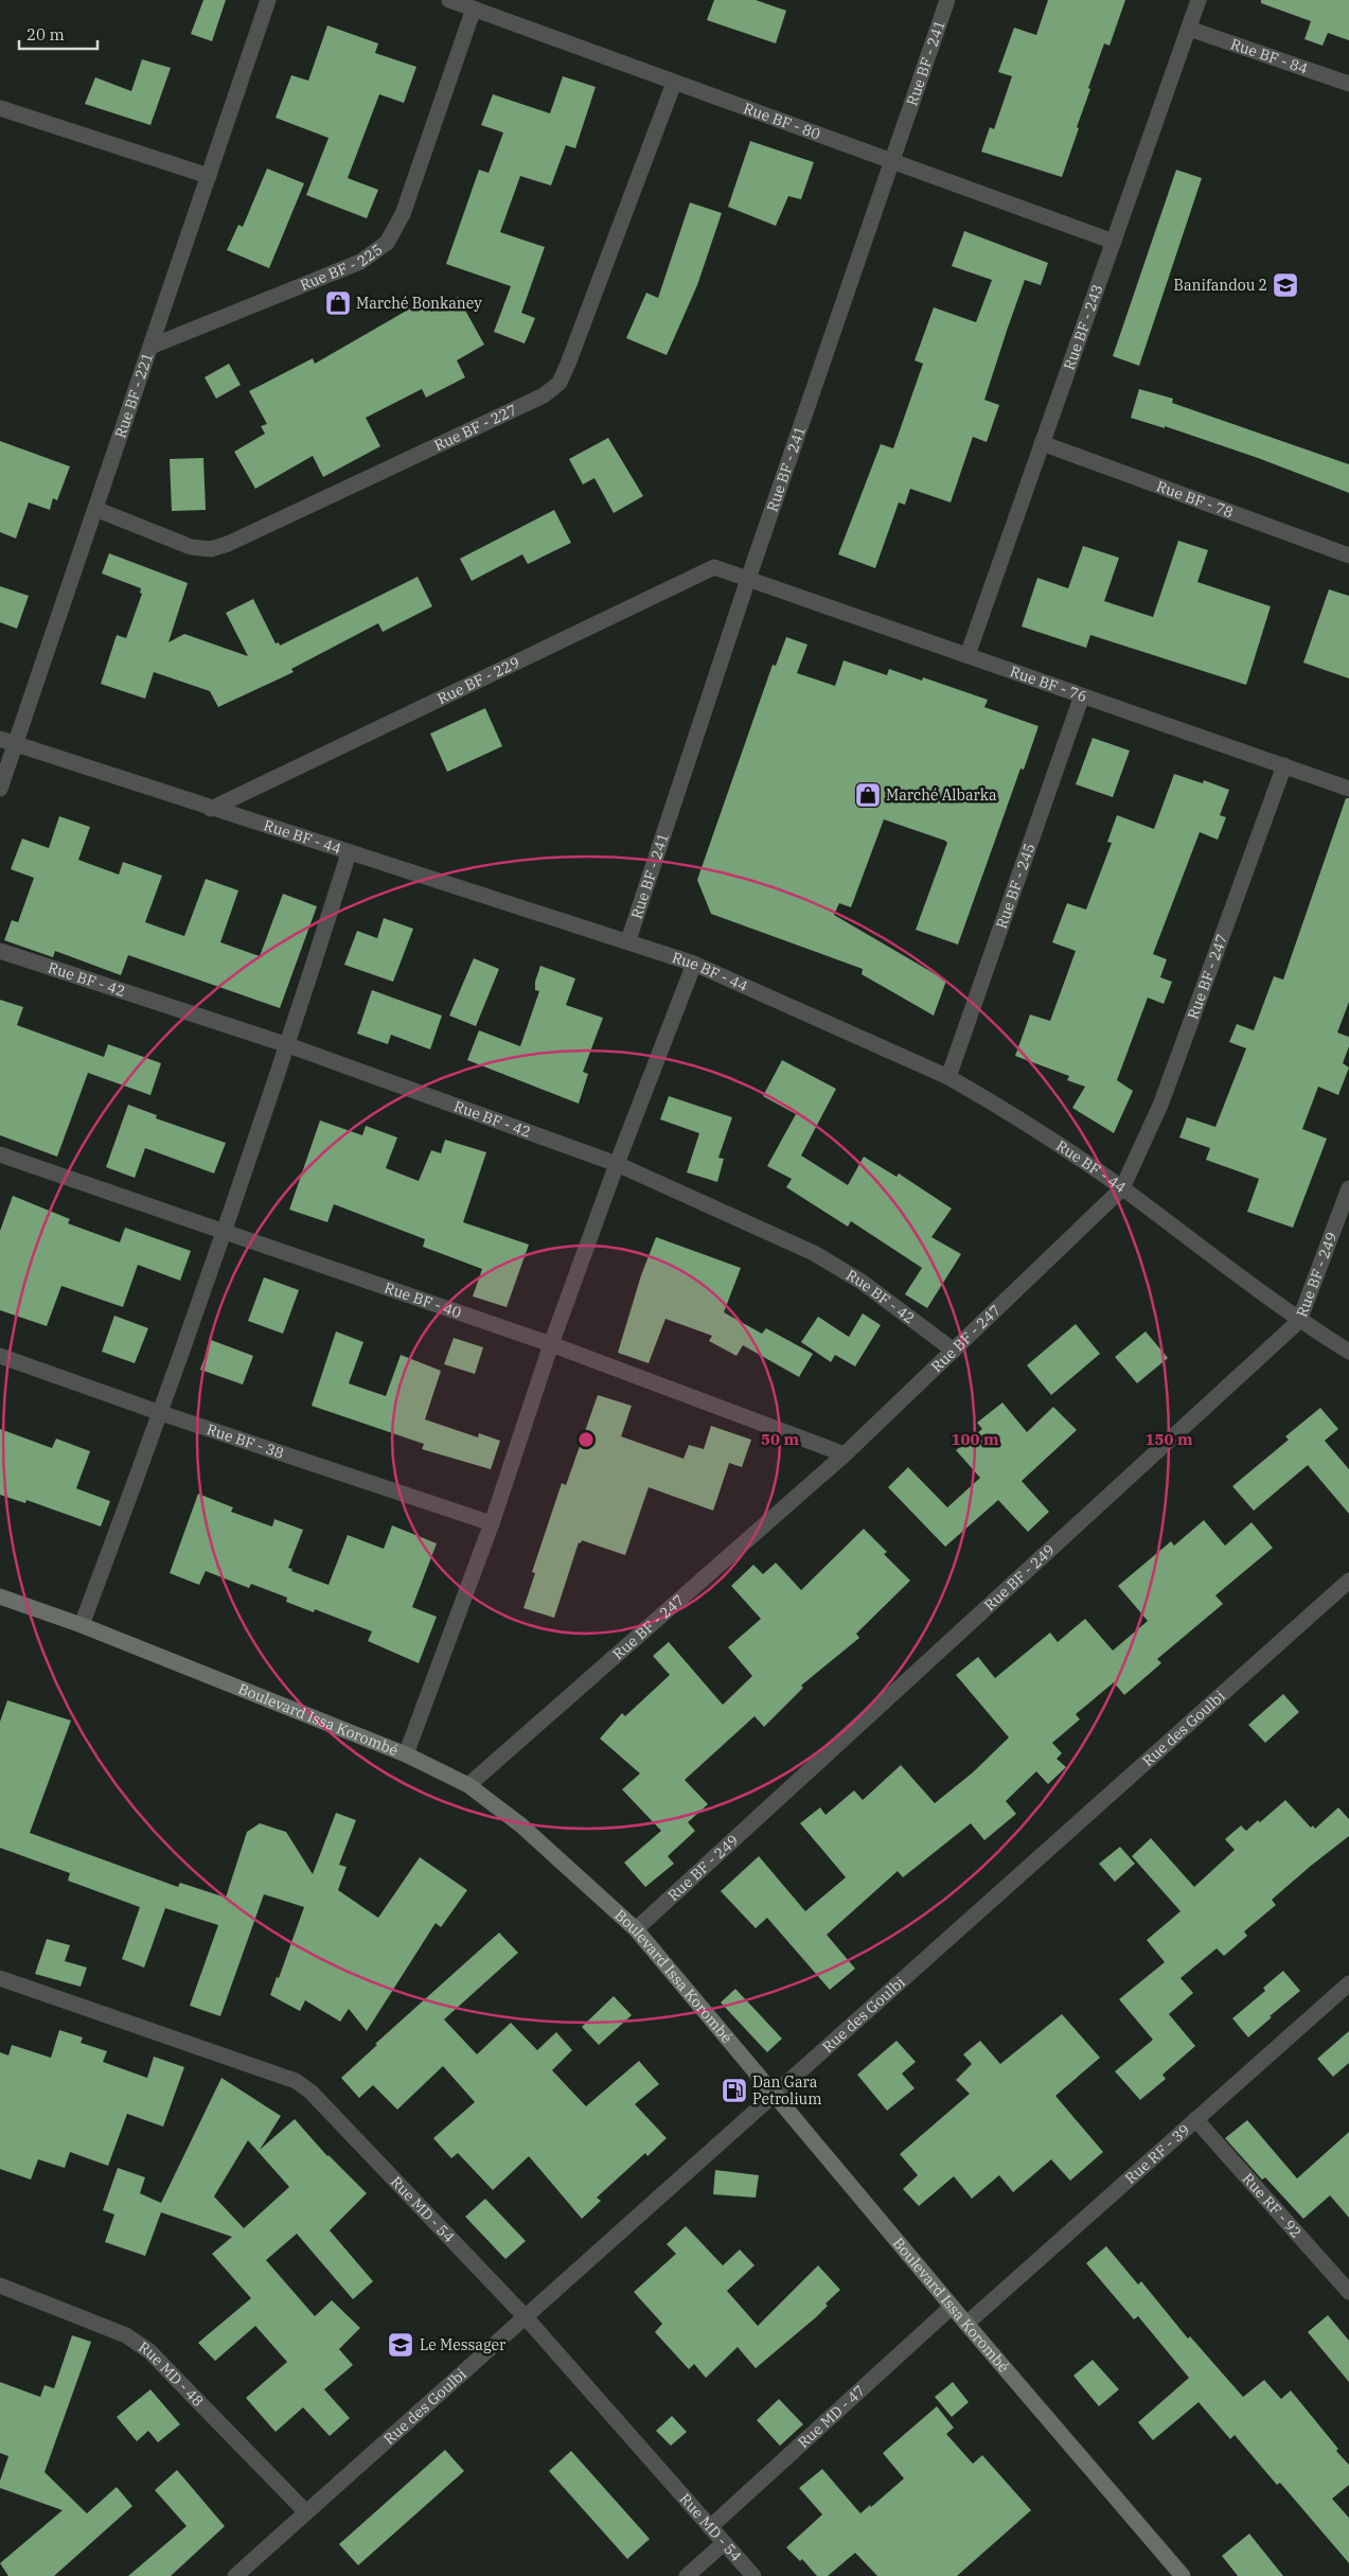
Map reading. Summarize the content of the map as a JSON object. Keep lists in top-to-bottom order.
{
  "streets": {
    "street": [
      "Rue BF - 84",
      "Rue BF - 241",
      "Rue BF - 80",
      "Rue BF - 225",
      "Rue BF - 243",
      "Rue BF - 221",
      "Rue BF - 227",
      "Rue BF - 78",
      "Rue BF - 229",
      "Rue BF - 76",
      "Rue BF - 44",
      "Rue BF - 245",
      "Rue BF - 247",
      "Rue BF - 42",
      "Rue BF - 249",
      "Rue BF - 40",
      "Rue BF - 38",
      "Boulevard Issa Korombé",
      "Rue des Goulbi",
      "Rue RF - 39",
      "Rue RF - 92",
      "Rue MD - 54",
      "Rue MD - 48",
      "Rue MD - 47"
    ]
  },
  "crossings": [
    ["Rue BF - 84", "Rue BF - 243"],
    ["Rue BF - 241", "Rue BF - 80"],
    ["Rue BF - 241", "Rue BF - 229"],
    ["Rue BF - 241", "Rue BF - 76"],
    ["Rue BF - 241", "Rue BF - 44"],
    ["Rue BF - 80", "Rue BF - 225"],
    ["Rue BF - 80", "Rue BF - 243"],
    ["Rue BF - 80", "Rue BF - 227"],
    ["Rue BF - 225", "Rue BF - 221"],
    ["Rue BF - 243", "Rue BF - 78"],
    ["Rue BF - 243", "Rue BF - 76"],
    ["Rue BF - 221", "Rue BF - 227"],
    ["Rue BF - 221", "Rue BF - 44"],
    ["Rue BF - 229", "Rue BF - 76"],
    ["Rue BF - 229", "Rue BF - 44"],
    ["Rue BF - 76", "Rue BF - 245"],
    ["Rue BF - 76", "Rue BF - 247"],
    ["Rue BF - 44", "Rue BF - 245"],
    ["Rue BF - 44", "Rue BF - 247"],
    ["Rue BF - 44", "Rue BF - 249"],
    ["Rue BF - 247", "Rue BF - 42"],
    ["Rue BF - 247", "Rue BF - 40"],
    ["Rue BF - 247", "Boulevard Issa Korombé"],
    ["Rue BF - 249", "Boulevard Issa Korombé"],
    ["Boulevard Issa Korombé", "Rue des Goulbi"],
    ["Boulevard Issa Korombé", "Rue RF - 39"],
    ["Boulevard Issa Korombé", "Rue MD - 47"],
    ["Rue des Goulbi", "Rue MD - 54"],
    ["Rue des Goulbi", "Rue MD - 48"],
    ["Rue RF - 39", "Rue RF - 92"],
    ["Rue MD - 54", "Rue MD - 47"]
  ],
  "places": {
    "school or university": ["Banifandou 2", "Le Messager"],
    "shop": ["Marché Bonkaney", "Marché Albarka"],
    "fuel station": ["Dan Gara Petrolium"]
  },
  "scale_bar": "20 m",
  "rings": ["50 m", "100 m", "150 m"]
}
